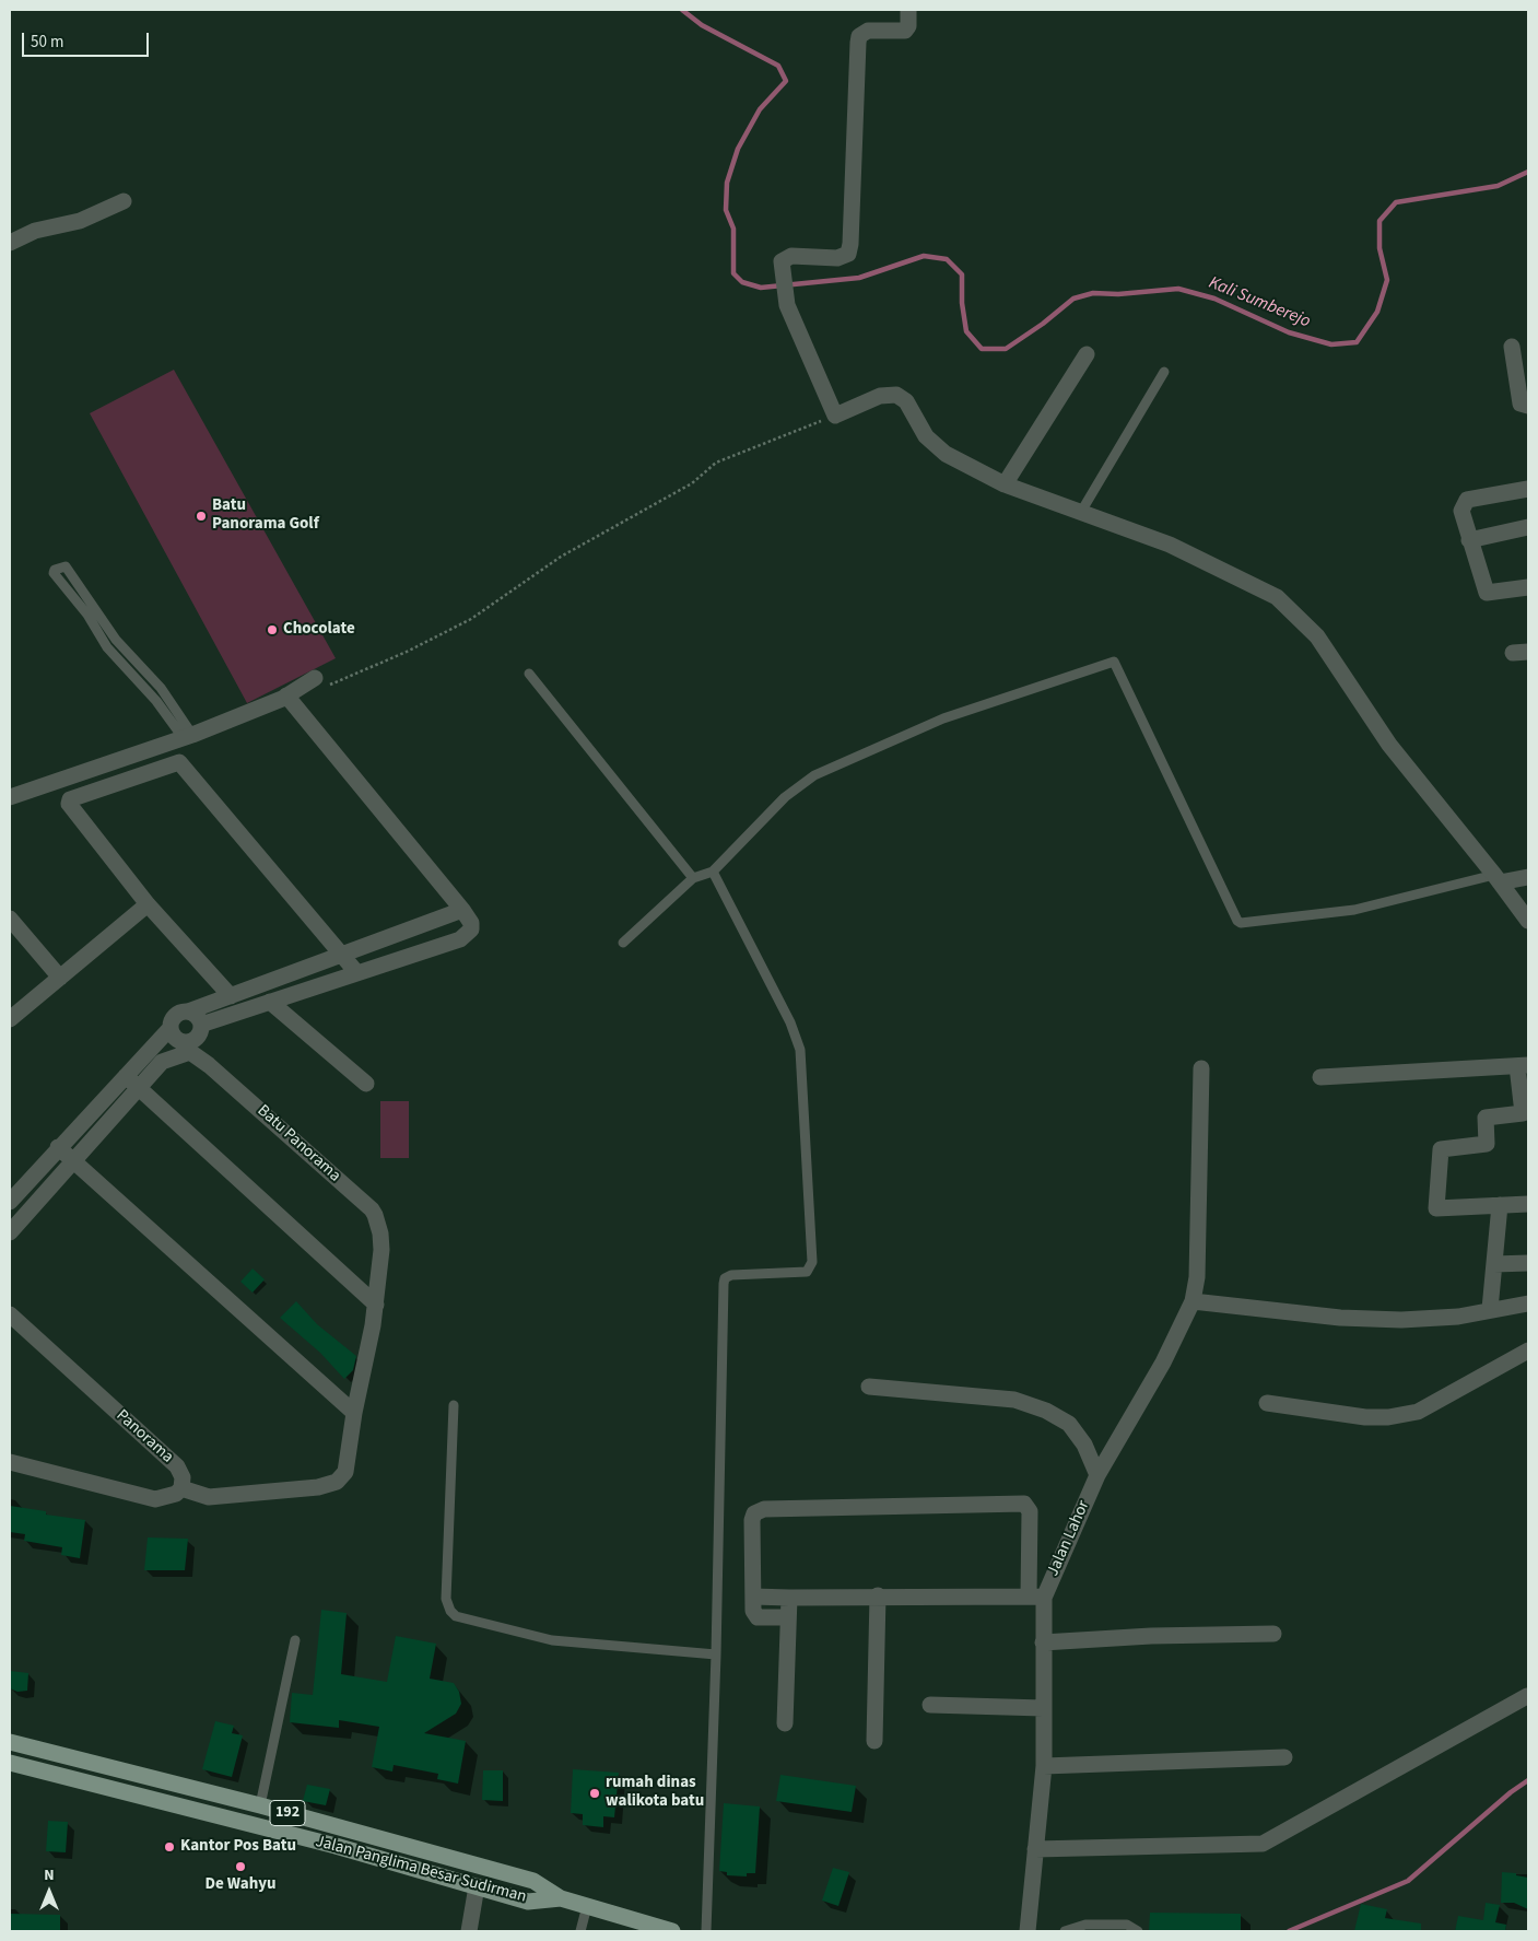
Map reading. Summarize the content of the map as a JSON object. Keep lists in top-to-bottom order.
{
  "streets": {
    "main road": ["192", "Jalan Panglima Besar Sudirman"],
    "street": ["Batu Panorama", "Panorama", "Jalan Lahor"]
  },
  "crossings": [
    ["Batu Panorama", "Panorama"],
    ["192", "Jalan Panglima Besar Sudirman"]
  ],
  "water": ["Kali Sumberejo"],
  "places": [
    "Batu Panorama Golf",
    "Chocolate",
    "rumah dinas walikota batu",
    "Kantor Pos Batu",
    "De Wahyu"
  ],
  "scale_bar": "50 m",
  "north": "top"
}
